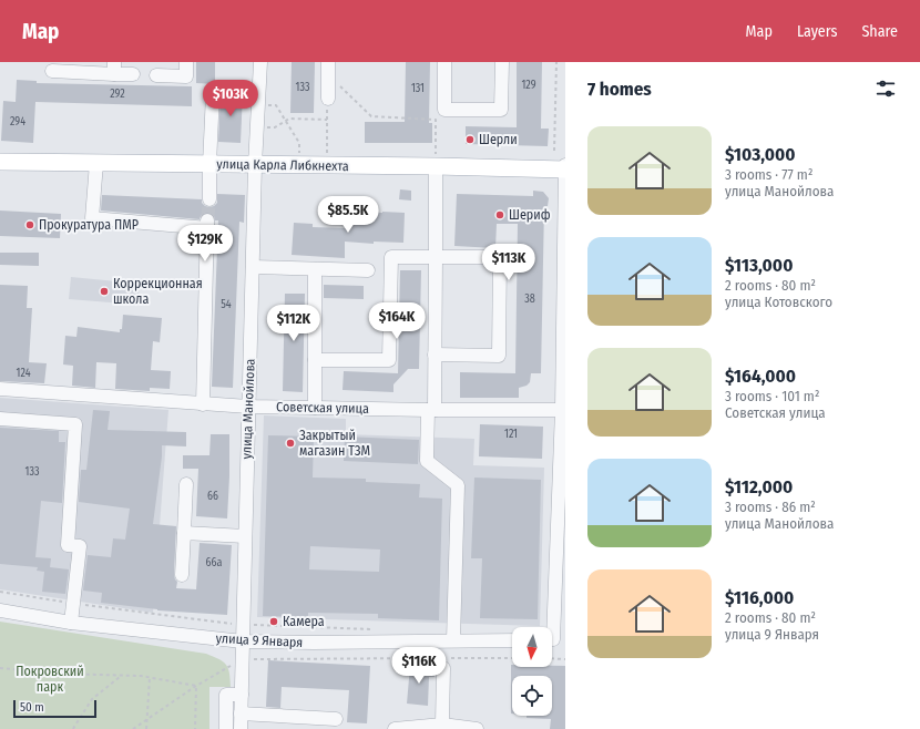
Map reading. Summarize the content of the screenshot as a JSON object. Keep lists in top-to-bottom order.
{
  "streets": {
    "main road": ["улица Карла Либкнехта"],
    "street": ["Советская улица", "улица Манойлова", "улица 9 Января"]
  },
  "crossings": [
    ["улица Карла Либкнехта", "улица Манойлова"],
    ["Советская улица", "улица Манойлова"],
    ["улица Манойлова", "улица 9 Января"]
  ],
  "parks": ["Покровский парк"],
  "places": [
    "Шерли",
    "Шериф",
    "Прокуратура ПМР",
    "Коррекционная школа",
    "Закрытый магазин ТЗМ",
    "Камера"
  ],
  "house_numbers": [
    "129",
    "133",
    "131",
    "292",
    "294",
    "38",
    "54",
    "124",
    "121",
    "133",
    "66",
    "66а"
  ],
  "scale_bar": "50 m",
  "north": "bottom",
  "page": {
    "header": "Map",
    "nav": ["Map", "Layers", "Share"],
    "heading": "7 homes",
    "price": [
      "$103K",
      "$85.5K",
      "$129K",
      "$113K",
      "$164K",
      "$112K",
      "$116K"
    ],
    "list": [
      {
        "name": "$103,000",
        "note": "3 rooms · 77 m² · улица Манойлова"
      },
      {
        "name": "$113,000",
        "note": "2 rooms · 80 m² · улица Котовского"
      },
      {
        "name": "$164,000",
        "note": "3 rooms · 101 m² · Советская улица"
      },
      {
        "name": "$112,000",
        "note": "3 rooms · 86 m² · улица Манойлова"
      },
      {
        "name": "$116,000",
        "note": "2 rooms · 80 m² · улица 9 Января"
      }
    ],
    "scale": "50 m"
  }
}
